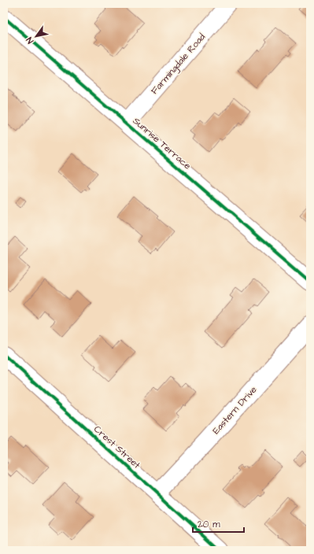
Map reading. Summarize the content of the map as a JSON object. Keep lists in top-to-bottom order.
{
  "streets": {
    "street": [
      "Farmingdale Road",
      "Sunrise Terrace",
      "Eastern Drive",
      "Crest Street"
    ]
  },
  "crossings": [
    ["Farmingdale Road", "Sunrise Terrace"],
    ["Eastern Drive", "Crest Street"]
  ],
  "scale_bar": "20 m",
  "north": "bottom left"
}
